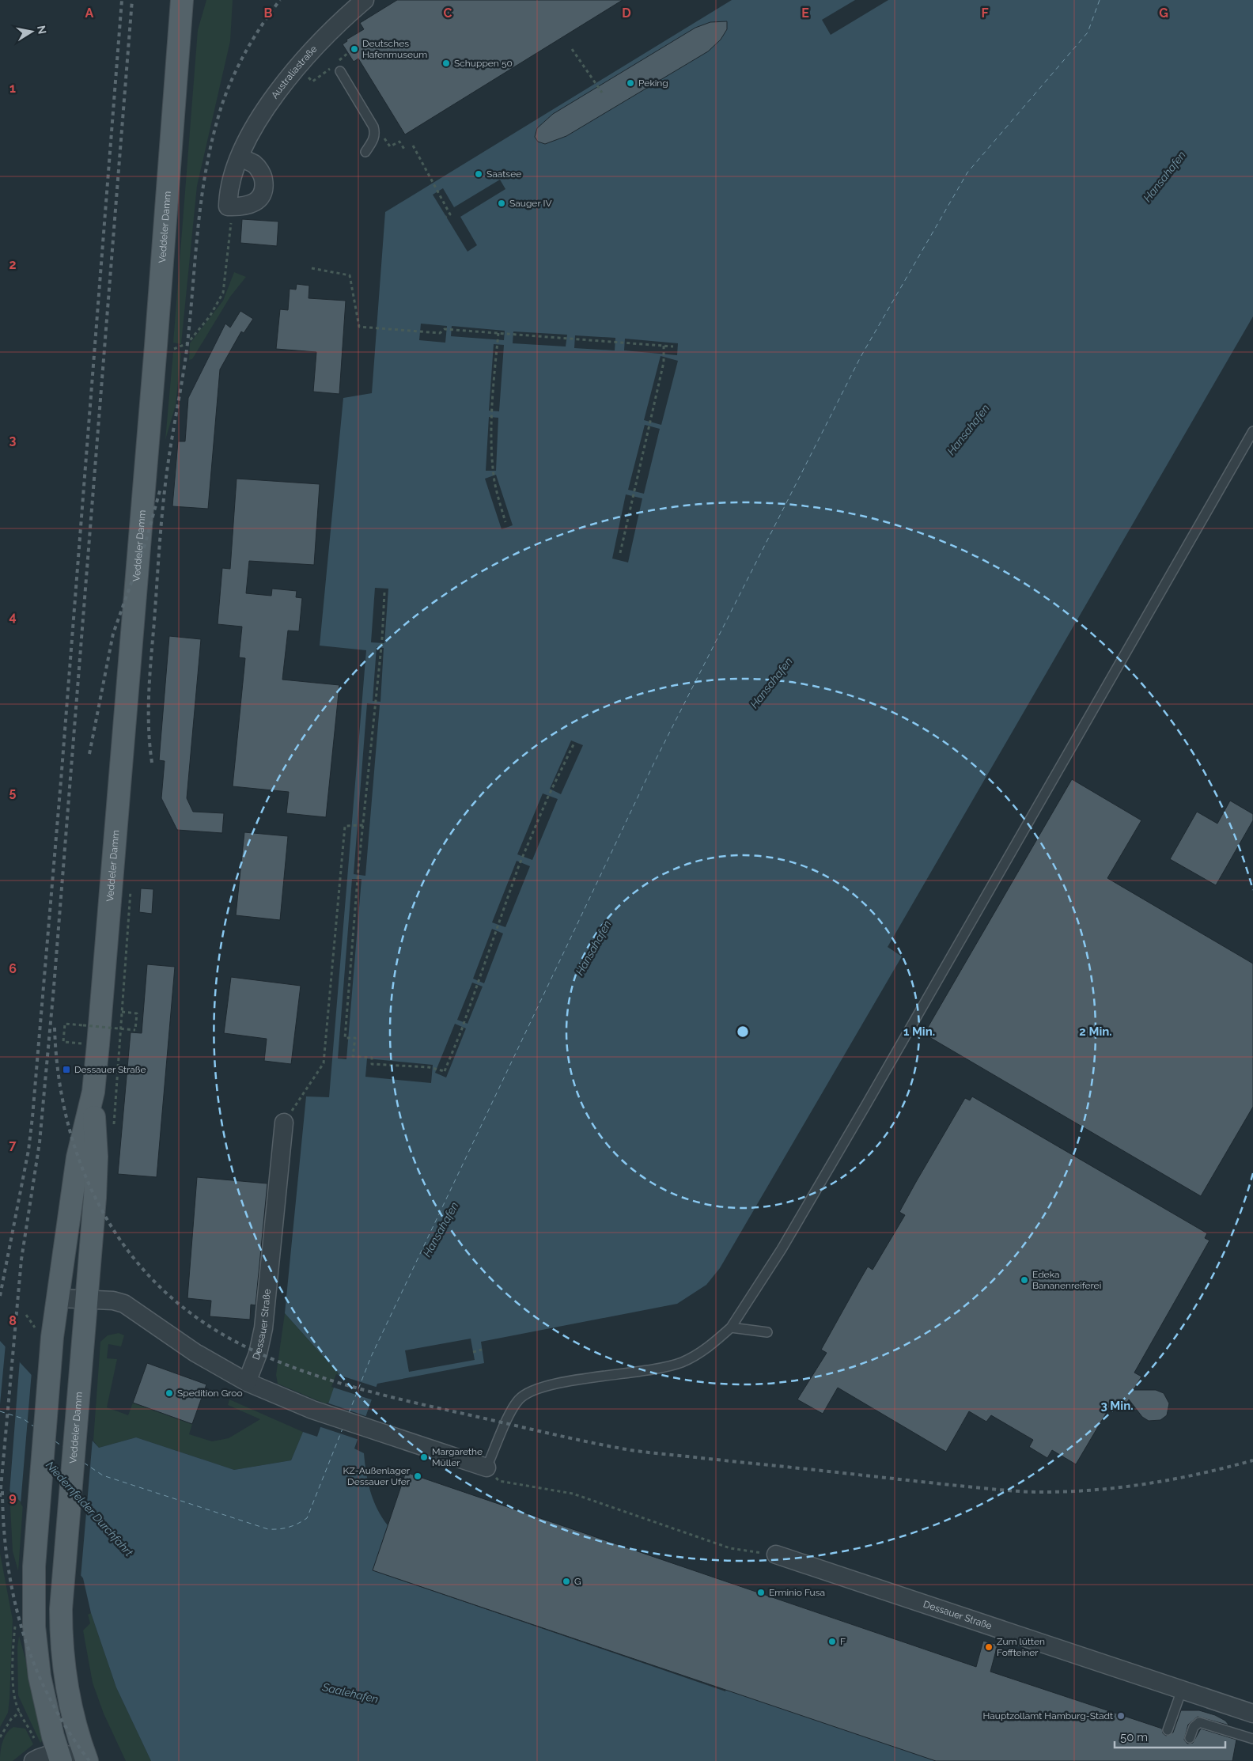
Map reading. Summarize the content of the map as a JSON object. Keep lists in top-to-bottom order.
{
  "streets": {
    "main road": ["Veddeler Damm"],
    "street": ["Australiastraße", "Dessauer Straße"]
  },
  "water": ["Hansahafen", "Niedernfelder Durchfahrt", "Saalehafen"],
  "places": {
    "other": [
      "Deutsches Hafenmuseum",
      "Schuppen 50",
      "Peking",
      "Saatsee",
      "Sauger IV",
      "Edeka Bananenreiferei",
      "Spedition Groo",
      "Margarethe Müller",
      "KZ-Außenlager Dessauer Ufer",
      "G",
      "Erminio Fusa",
      "F",
      "Zum lütten Foffteiner",
      "Hauptzollamt Hamburg-Stadt"
    ],
    "transit": ["Dessauer Straße"]
  },
  "scale_bar": "50 m",
  "north": "right",
  "grid": {
    "columns": [
      "A",
      "B",
      "C",
      "D",
      "E",
      "F",
      "G"
    ],
    "rows": [
      "1",
      "2",
      "3",
      "4",
      "5",
      "6",
      "7",
      "8",
      "9"
    ]
  },
  "rings": ["1 Min.", "2 Min.", "3 Min."]
}
